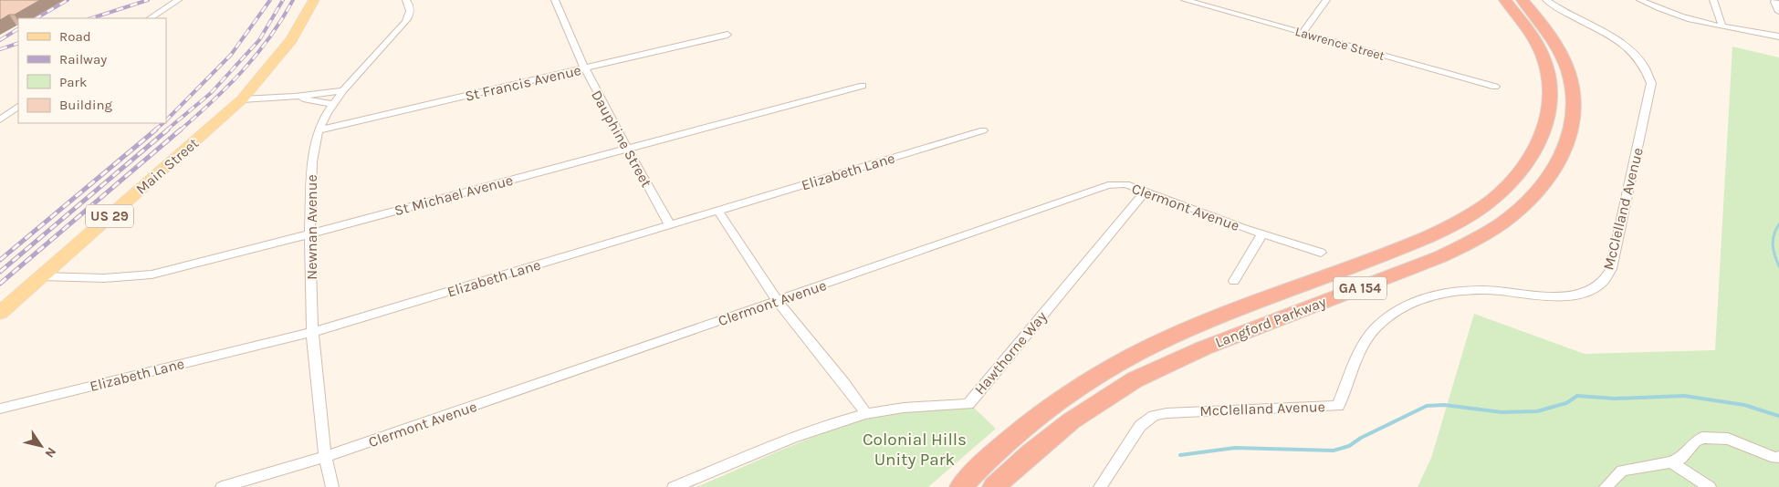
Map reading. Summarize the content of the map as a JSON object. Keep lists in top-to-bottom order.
{
  "streets": {
    "highway": ["GA 154", "Langford Parkway"],
    "main road": ["Main Street", "US 29"],
    "street": [
      "Lawrence Street",
      "St Francis Avenue",
      "Dauphine Street",
      "Elizabeth Lane",
      "St Michael Avenue",
      "Clermont Avenue",
      "McClelland Avenue",
      "Newnan Avenue",
      "Hawthorne Way"
    ]
  },
  "crossings": [
    ["St Francis Avenue", "Dauphine Street"],
    ["St Francis Avenue", "Newnan Avenue"],
    ["Dauphine Street", "Elizabeth Lane"],
    ["Dauphine Street", "St Michael Avenue"],
    ["Main Street", "St Michael Avenue"],
    ["Elizabeth Lane", "Newnan Avenue"],
    ["St Michael Avenue", "Newnan Avenue"],
    ["Clermont Avenue", "Newnan Avenue"],
    ["Clermont Avenue", "Hawthorne Way"]
  ],
  "parks": ["Colonial Hills Unity Park"],
  "legend": [
    "Road",
    "Railway",
    "Park",
    "Building"
  ],
  "north": "bottom right"
}
